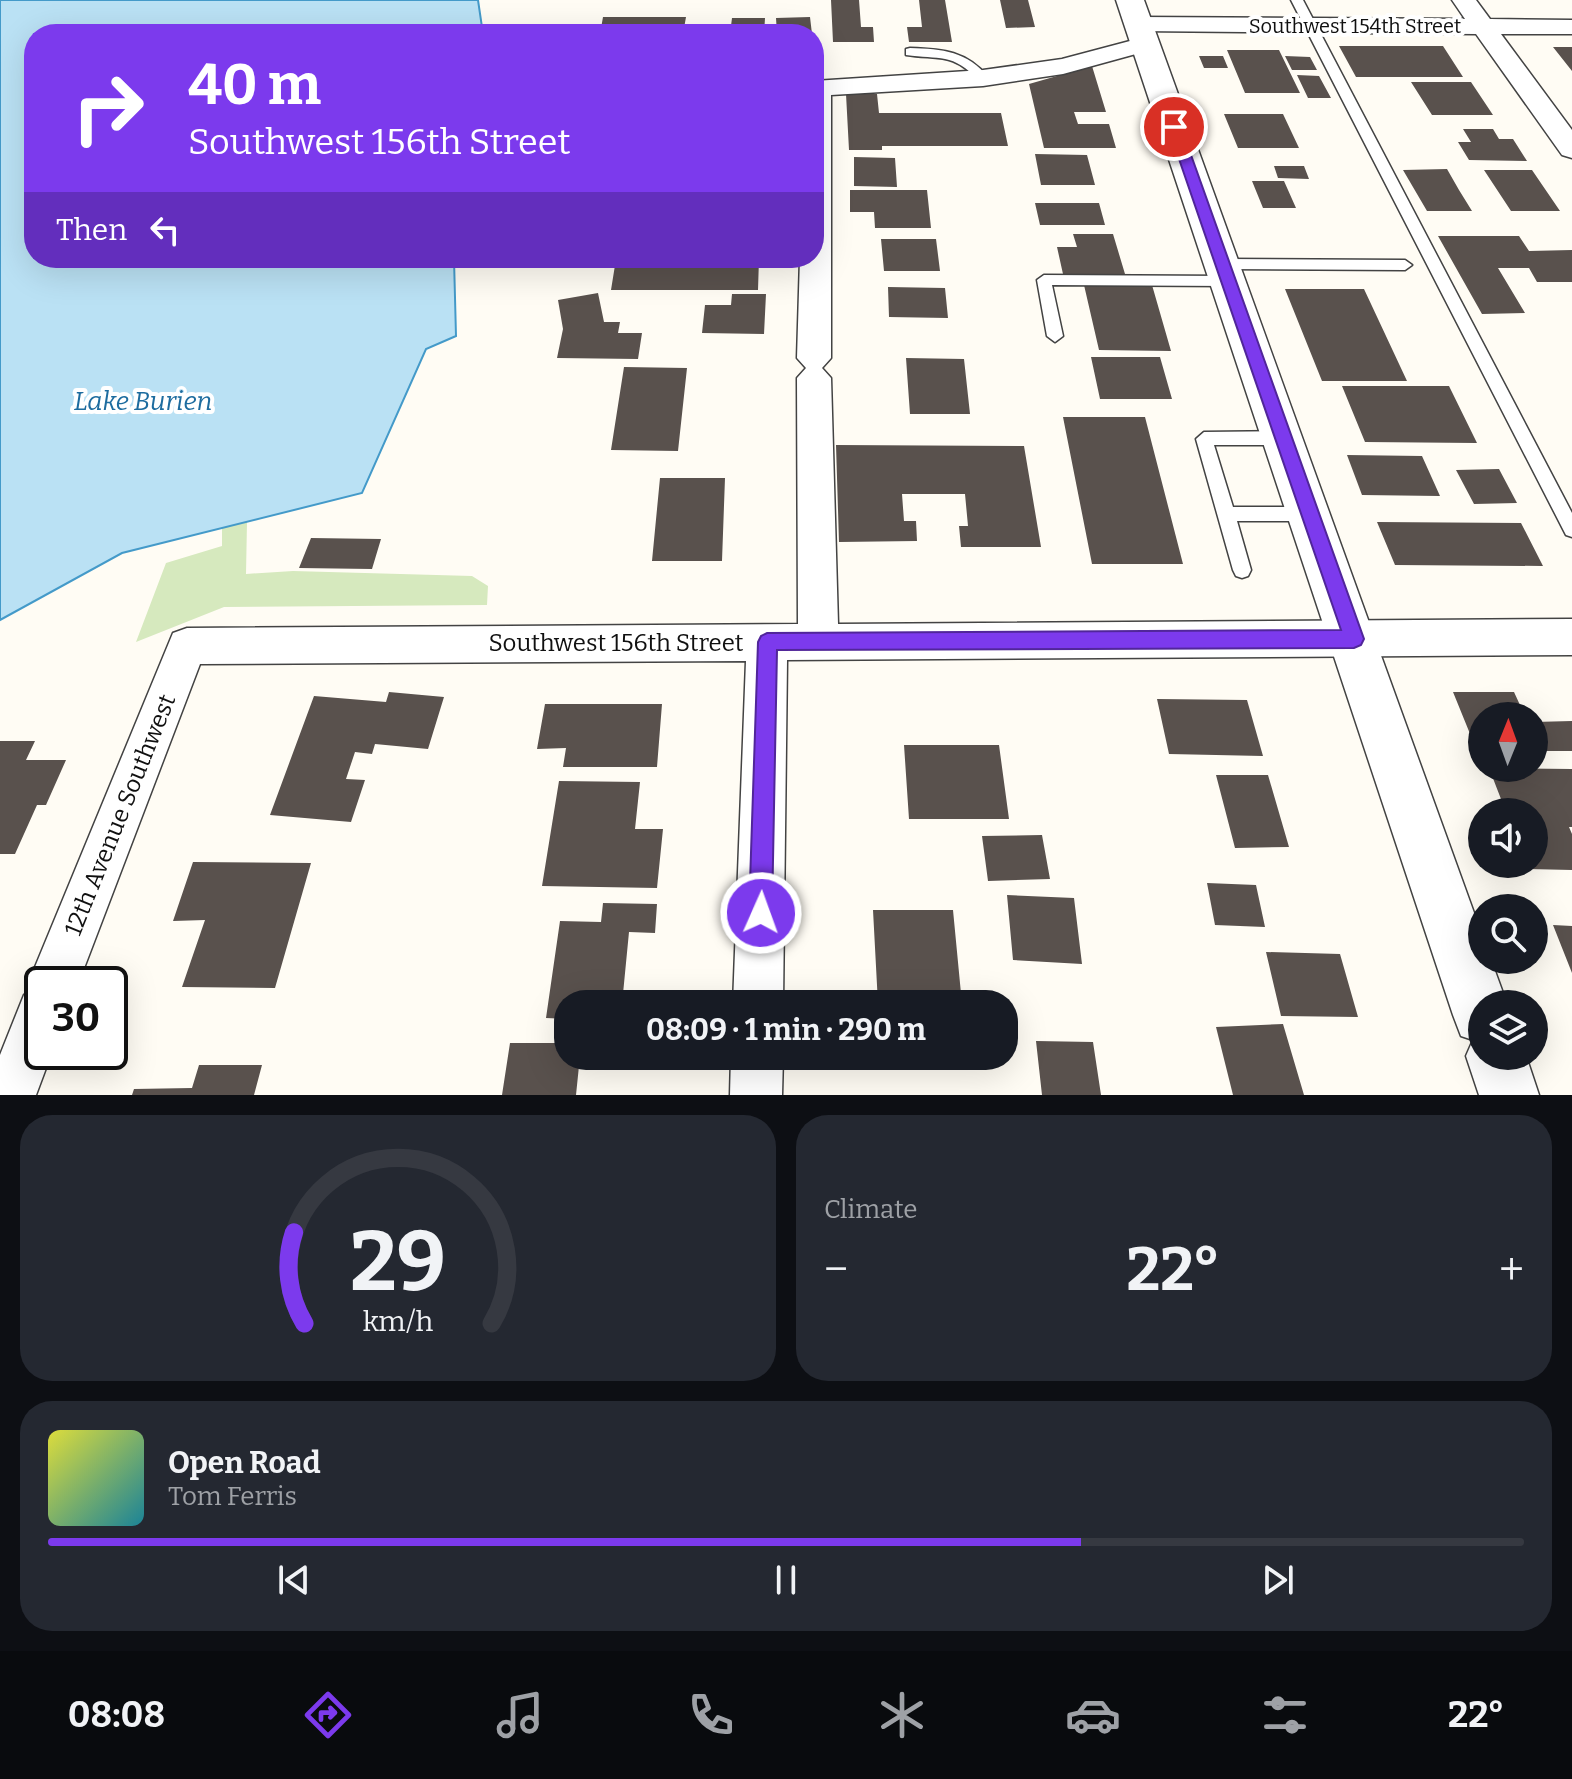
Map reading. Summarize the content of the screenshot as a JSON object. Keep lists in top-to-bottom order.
{
  "streets": {
    "street": ["Southwest 154th Street", "Southwest 156th Street", "12th Avenue Southwest"]
  },
  "crossings": [
    ["Southwest 156th Street", "12th Avenue Southwest"]
  ],
  "water": ["Lake Burien"],
  "north": "top",
  "page": {
    "turn": ["40 m", "Southwest 156th Street"],
    "then": "Then",
    "limit": "30",
    "trip": "08:09 · 1 min · 290 m",
    "tile": "Climate",
    "heat": ["−", "22°", "+"],
    "song": ["Open Road", "Tom Ferris"],
    "tabs": ["08:08", "22°"],
    "gauge": ["29", "km/h"]
  }
}
